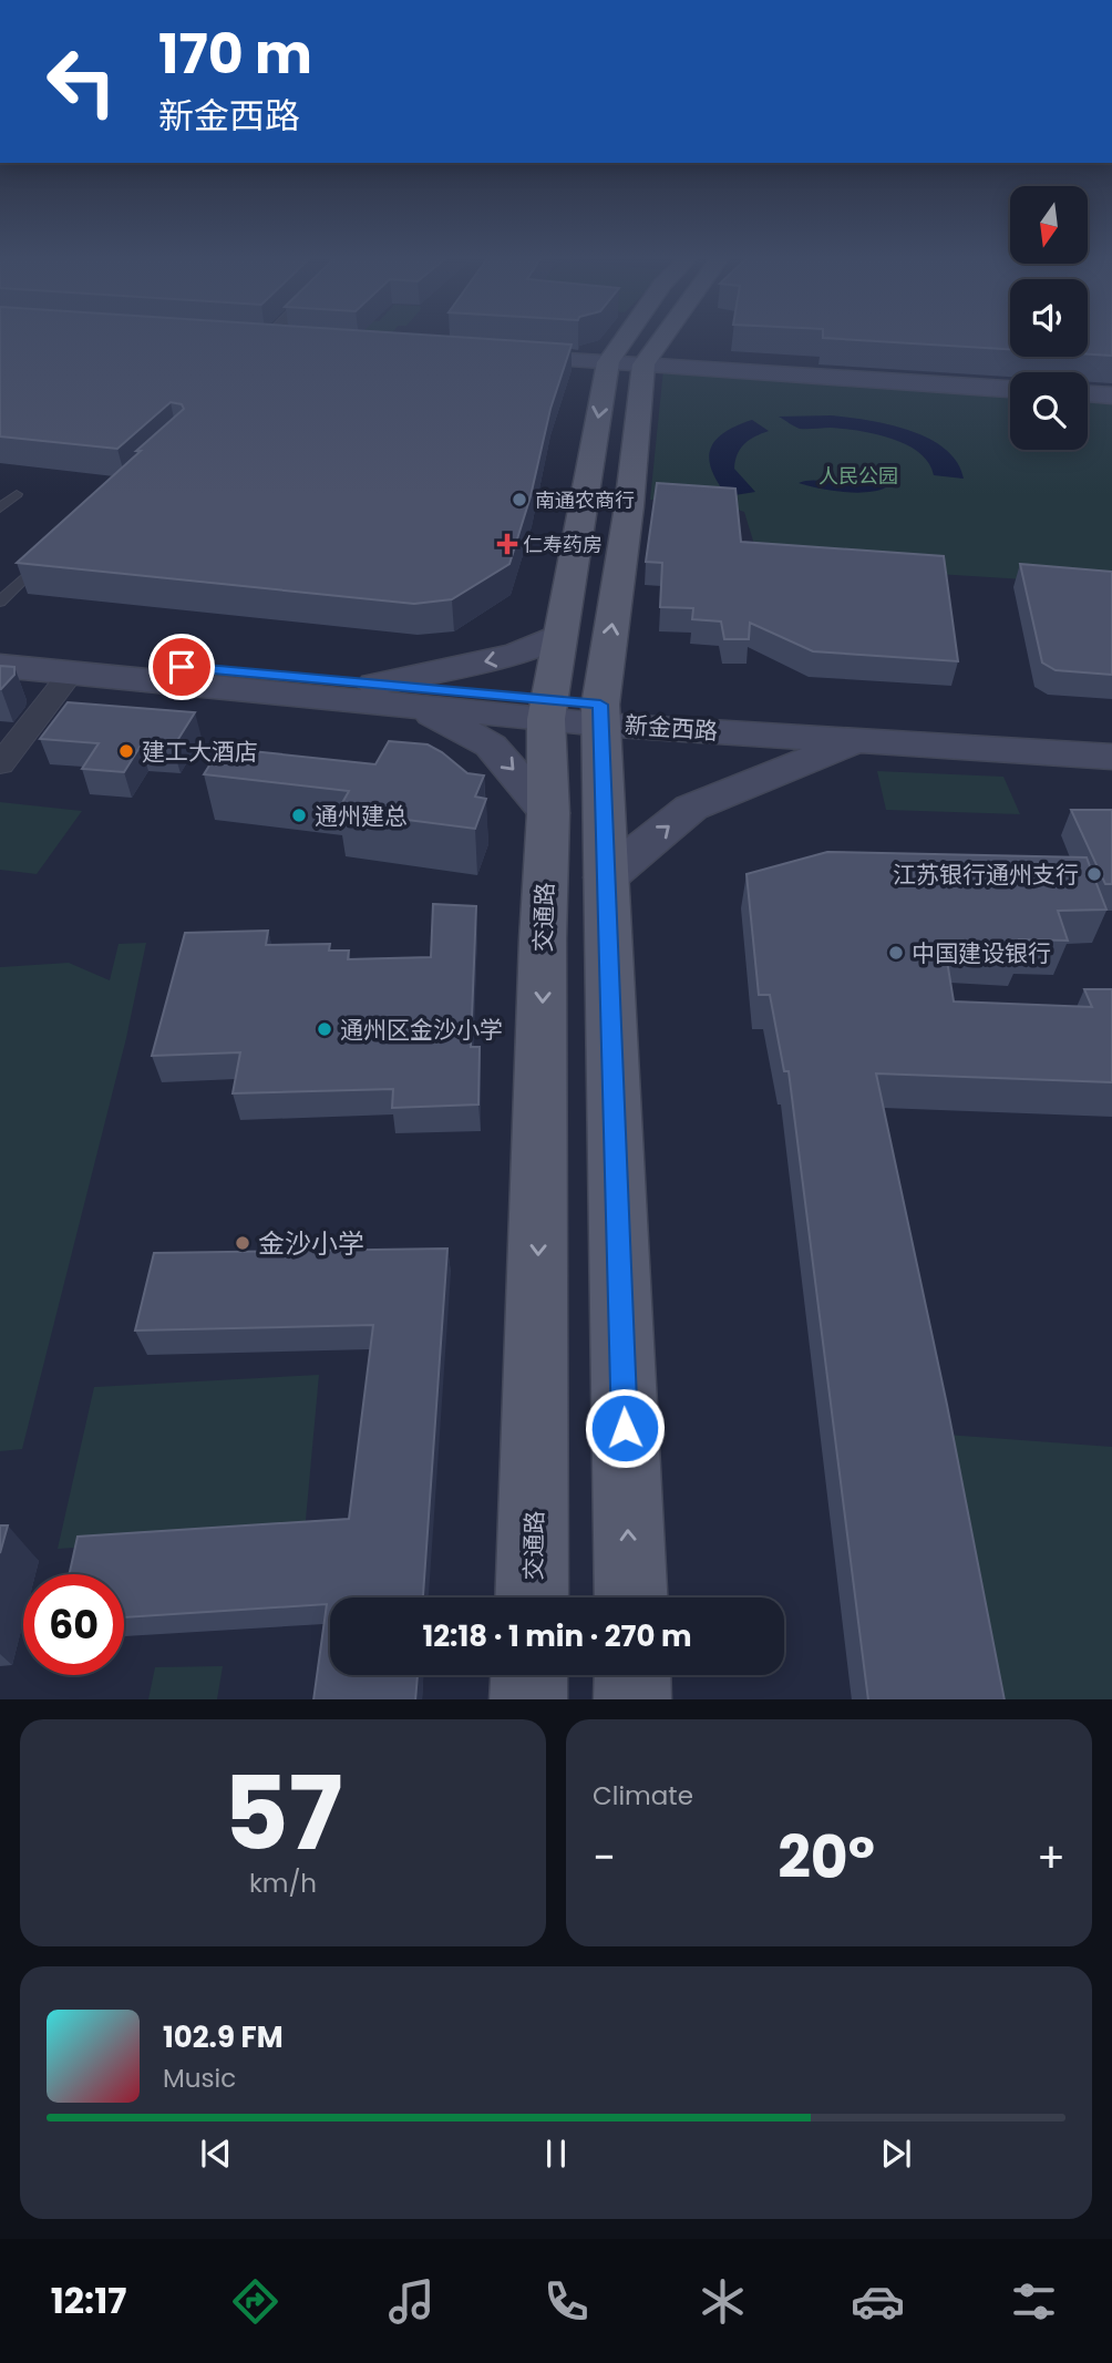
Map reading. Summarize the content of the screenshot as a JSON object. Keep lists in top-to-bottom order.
{
  "streets": {
    "main road": ["新金西路", "交通路"]
  },
  "crossings": [
    ["新金西路", "交通路"]
  ],
  "parks": ["人民公园"],
  "places": {
    "other": [
      "南通农商行",
      "建工大酒店",
      "通州建总",
      "江苏银行通州支行",
      "中国建设银行",
      "通州区金沙小学",
      "金沙小学"
    ],
    "health": ["仁寿药房"]
  },
  "north": "bottom",
  "page": {
    "turn": ["170 m", "新金西路"],
    "limit": "60",
    "trip": "12:18 · 1 min · 270 m",
    "tile": [
      ["57", "km/h"],
      "Climate"
    ],
    "heat": ["−", "20°", "+"],
    "song": ["102.9 FM", "Music"],
    "tabs": "12:17"
  }
}
